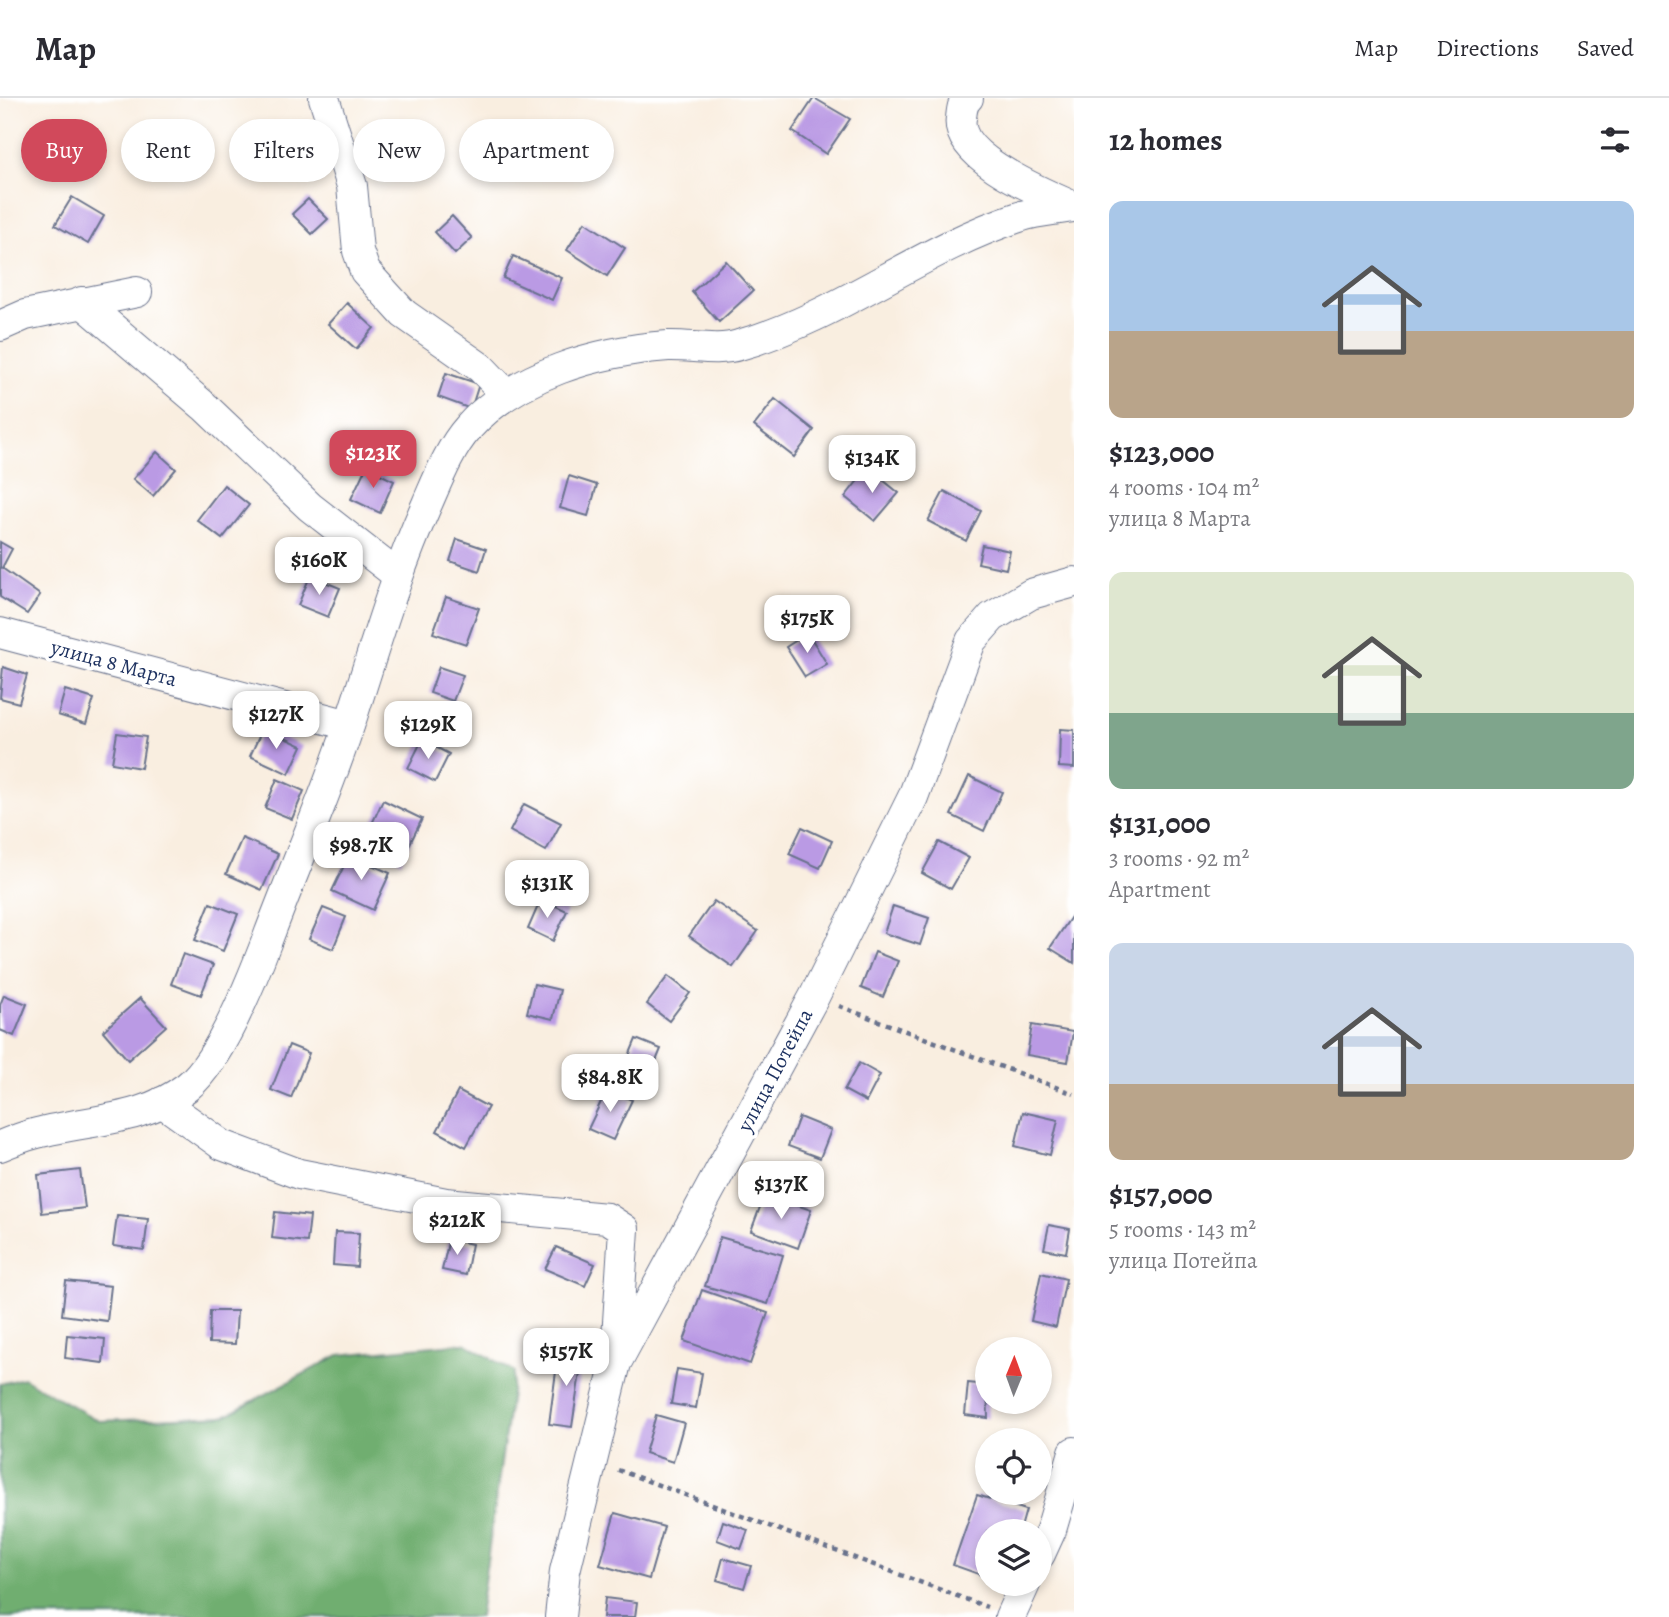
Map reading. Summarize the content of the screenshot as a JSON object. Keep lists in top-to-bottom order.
{
  "streets": {
    "street": ["улица 8 Марта", "улица Потейпа"]
  },
  "north": "top",
  "page": {
    "header": "Map",
    "nav": ["Map", "Directions", "Saved"],
    "heading": "12 homes",
    "chip": [
      "Buy",
      "Rent",
      "Filters",
      "New",
      "Apartment"
    ],
    "list": [
      {
        "name": "$123,000",
        "note": "4 rooms · 104 m² · улица 8 Марта"
      },
      {
        "name": "$131,000",
        "note": "3 rooms · 92 m² · Apartment"
      },
      {
        "name": "$157,000",
        "note": "5 rooms · 143 m² · улица Потейпа"
      }
    ],
    "price": [
      "$123K",
      "$134K",
      "$160K",
      "$175K",
      "$127K",
      "$129K",
      "$98.7K",
      "$131K",
      "$84.8K",
      "$137K",
      "$212K",
      "$157K"
    ]
  }
}
